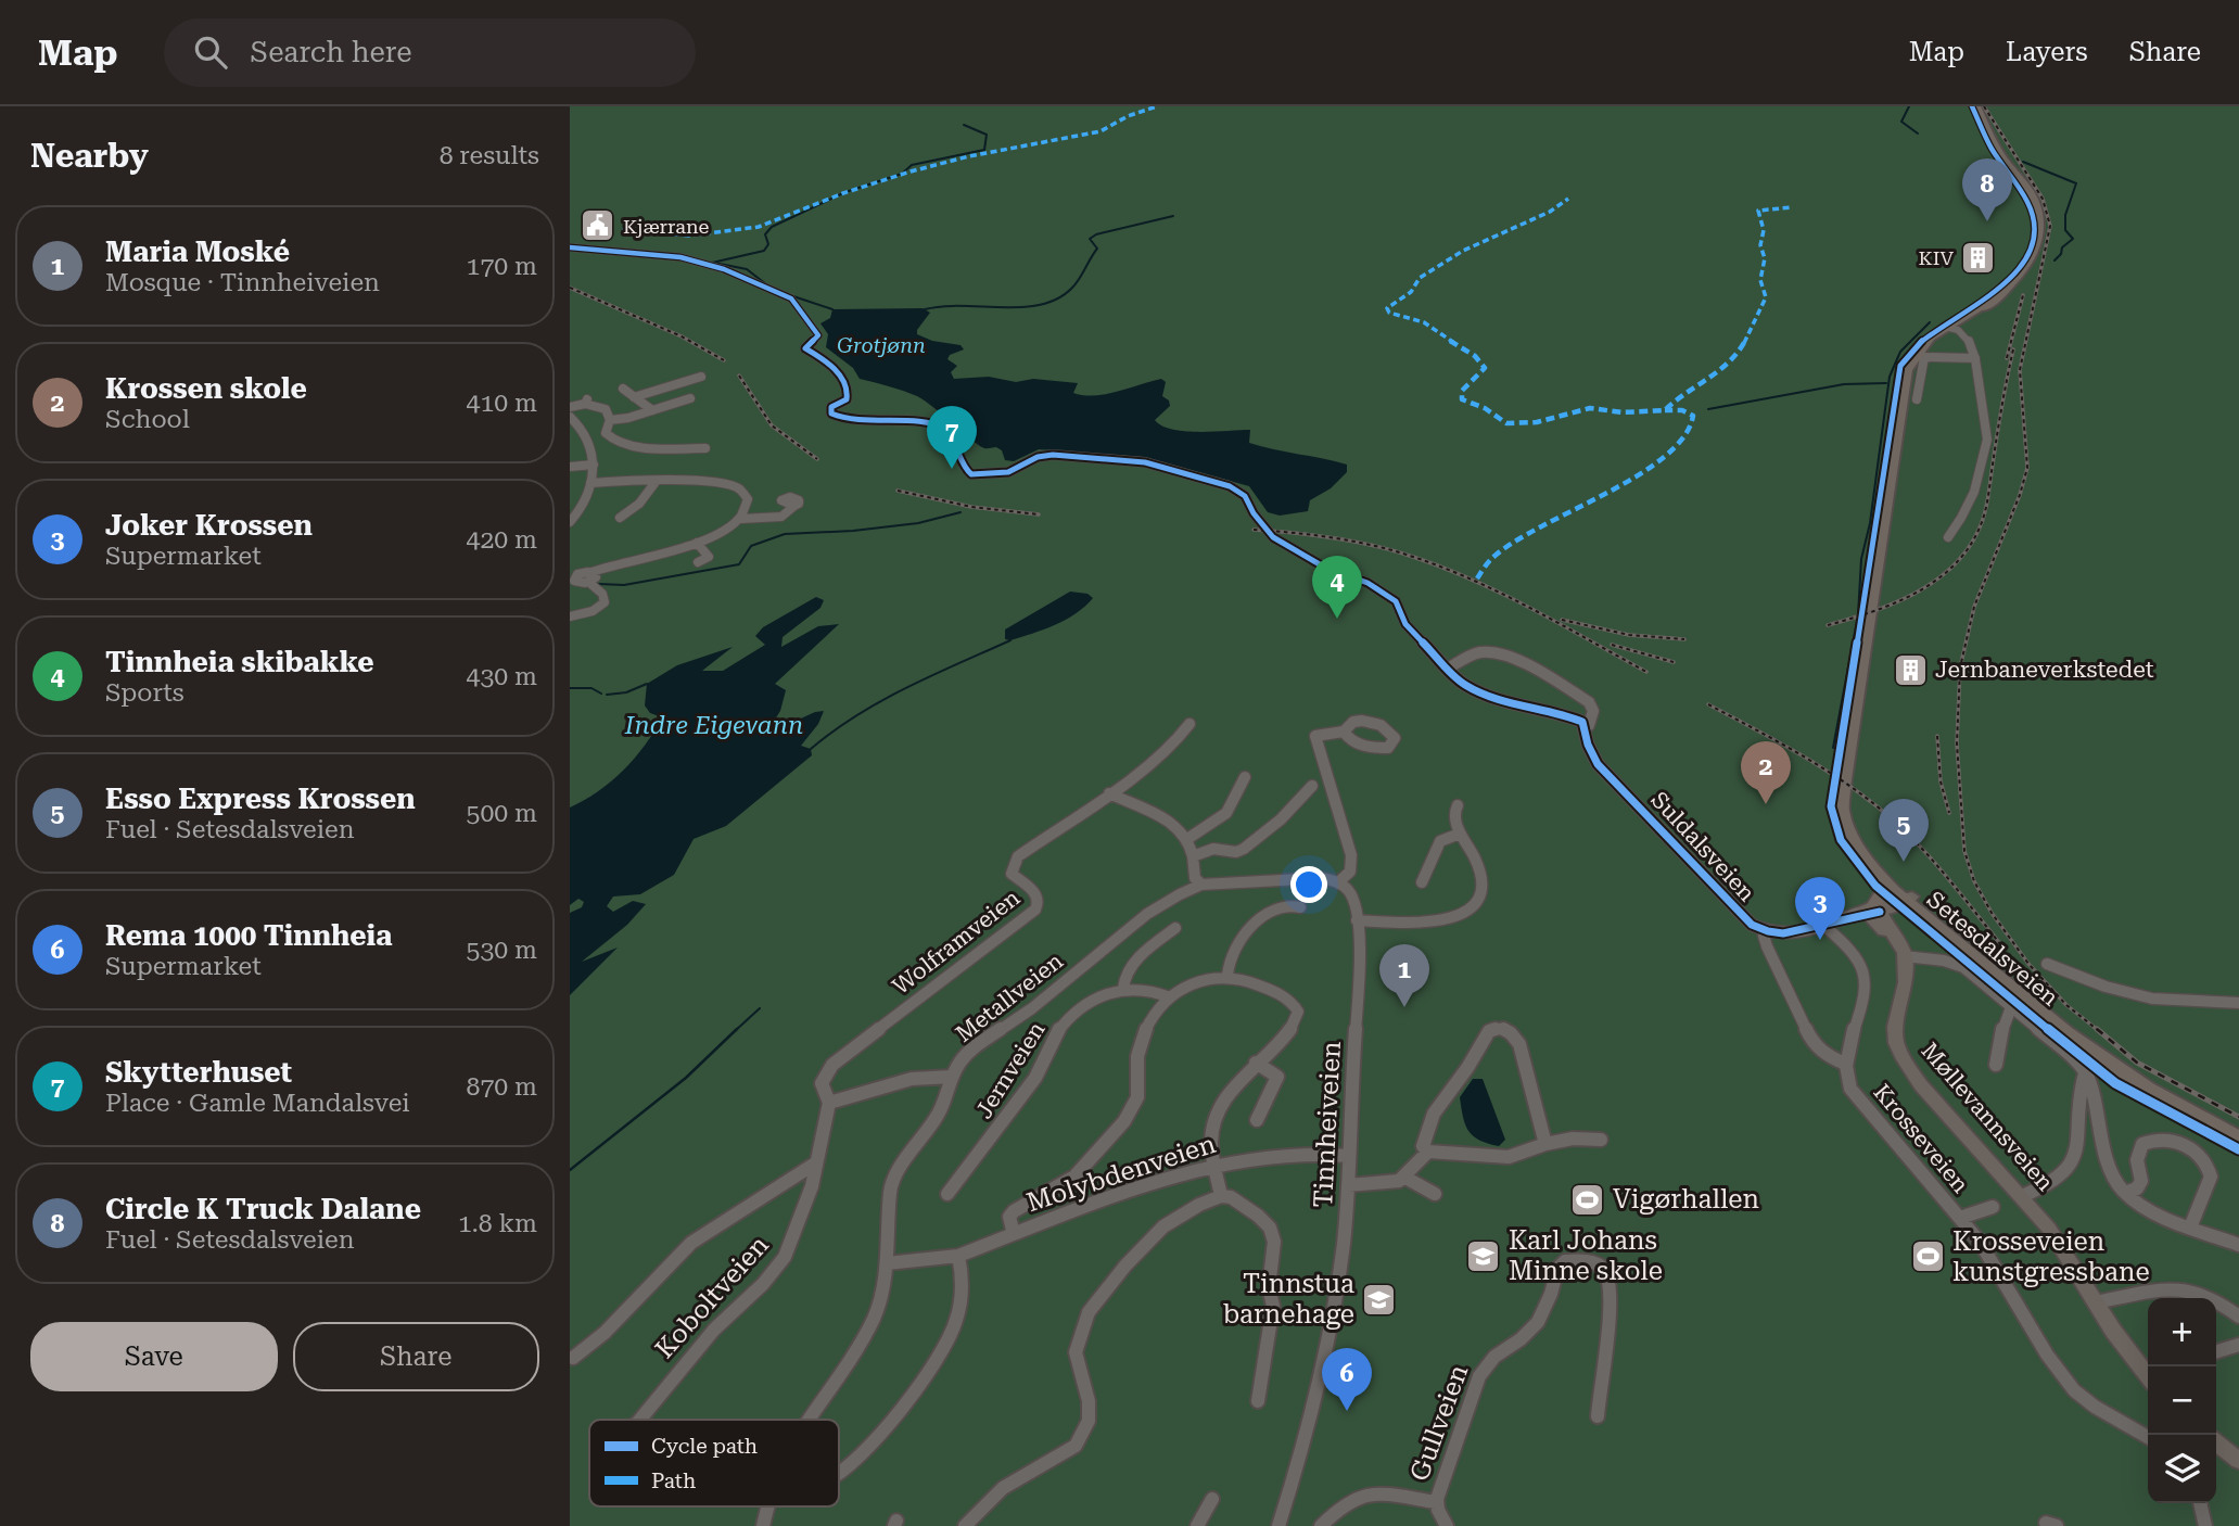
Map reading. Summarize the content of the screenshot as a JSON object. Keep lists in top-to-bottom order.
{
  "streets": {
    "highway": ["Setesdalsveien"],
    "main road": ["Møllevannsveien"],
    "street": [
      "Suldalsveien",
      "Wolframveien",
      "Metallveien",
      "Jernveien",
      "Tinnheiveien",
      "Krosseveien",
      "Molybdenveien",
      "Koboltveien",
      "Gullveien"
    ]
  },
  "crossings": [
    ["Wolframveien", "Metallveien"],
    ["Wolframveien", "Koboltveien"],
    ["Metallveien", "Tinnheiveien"],
    ["Metallveien", "Koboltveien"],
    ["Tinnheiveien", "Molybdenveien"]
  ],
  "water": ["Grotjønn", "Indre Eigevann"],
  "places": {
    "public building": ["Kjærrane"],
    "building": ["KIV", "Jernbaneverkstedet"],
    "sports": ["Vigørhallen", "Krosseveien kunstgressbane"],
    "school or university": ["Karl Johans Minne skole", "Tinnstua barnehage"]
  },
  "legend": ["Cycle path", "Path"],
  "page": {
    "header": "Map",
    "search": "Search here",
    "nav": ["Map", "Layers", "Share"],
    "heading": ["Nearby", "8 results"],
    "pins": [
      "8",
      "7",
      "4",
      "2",
      "5",
      "3",
      "1",
      "6"
    ],
    "list": [
      {
        "mark": "1",
        "name": "Maria Moské",
        "note": "Mosque · Tinnheiveien",
        "value": "170 m"
      },
      {
        "mark": "2",
        "name": "Krossen skole",
        "note": "School",
        "value": "410 m"
      },
      {
        "mark": "3",
        "name": "Joker Krossen",
        "note": "Supermarket",
        "value": "420 m"
      },
      {
        "mark": "4",
        "name": "Tinnheia skibakke",
        "note": "Sports",
        "value": "430 m"
      },
      {
        "mark": "5",
        "name": "Esso Express Krossen",
        "note": "Fuel · Setesdalsveien",
        "value": "500 m"
      },
      {
        "mark": "6",
        "name": "Rema 1000 Tinnheia",
        "note": "Supermarket",
        "value": "530 m"
      },
      {
        "mark": "7",
        "name": "Skytterhuset",
        "note": "Place · Gamle Mandalsvei",
        "value": "870 m"
      },
      {
        "mark": "8",
        "name": "Circle K Truck Dalane",
        "note": "Fuel · Setesdalsveien",
        "value": "1.8 km"
      }
    ],
    "map_buttons": ["+", "−"],
    "buttons": ["Save", "Share"]
  }
}
